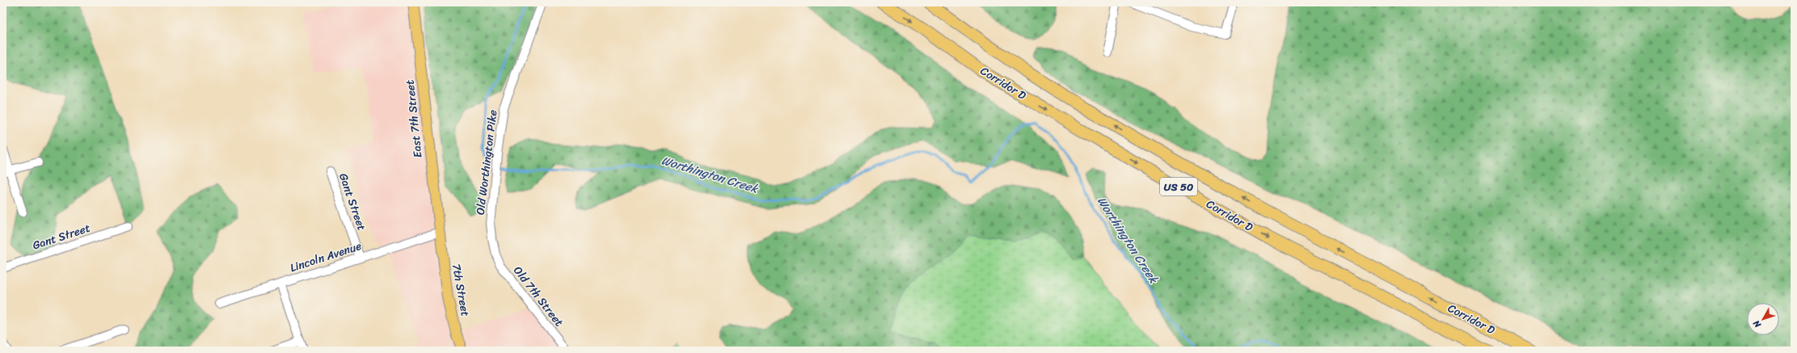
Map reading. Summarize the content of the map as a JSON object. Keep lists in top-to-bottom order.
{
  "streets": {
    "highway": ["Corridor D", "US 50"],
    "main road": ["East 7th Street", "7th Street"],
    "street": [
      "Old Worthington Pike",
      "Gant Street",
      "Lincoln Avenue",
      "Old 7th Street"
    ]
  },
  "crossings": [
    ["East 7th Street", "Lincoln Avenue"],
    ["East 7th Street", "7th Street"],
    ["Old Worthington Pike", "Old 7th Street"],
    ["Gant Street", "Lincoln Avenue"],
    ["Lincoln Avenue", "7th Street"]
  ],
  "water": ["Worthington Creek"],
  "north": "bottom left"
}
